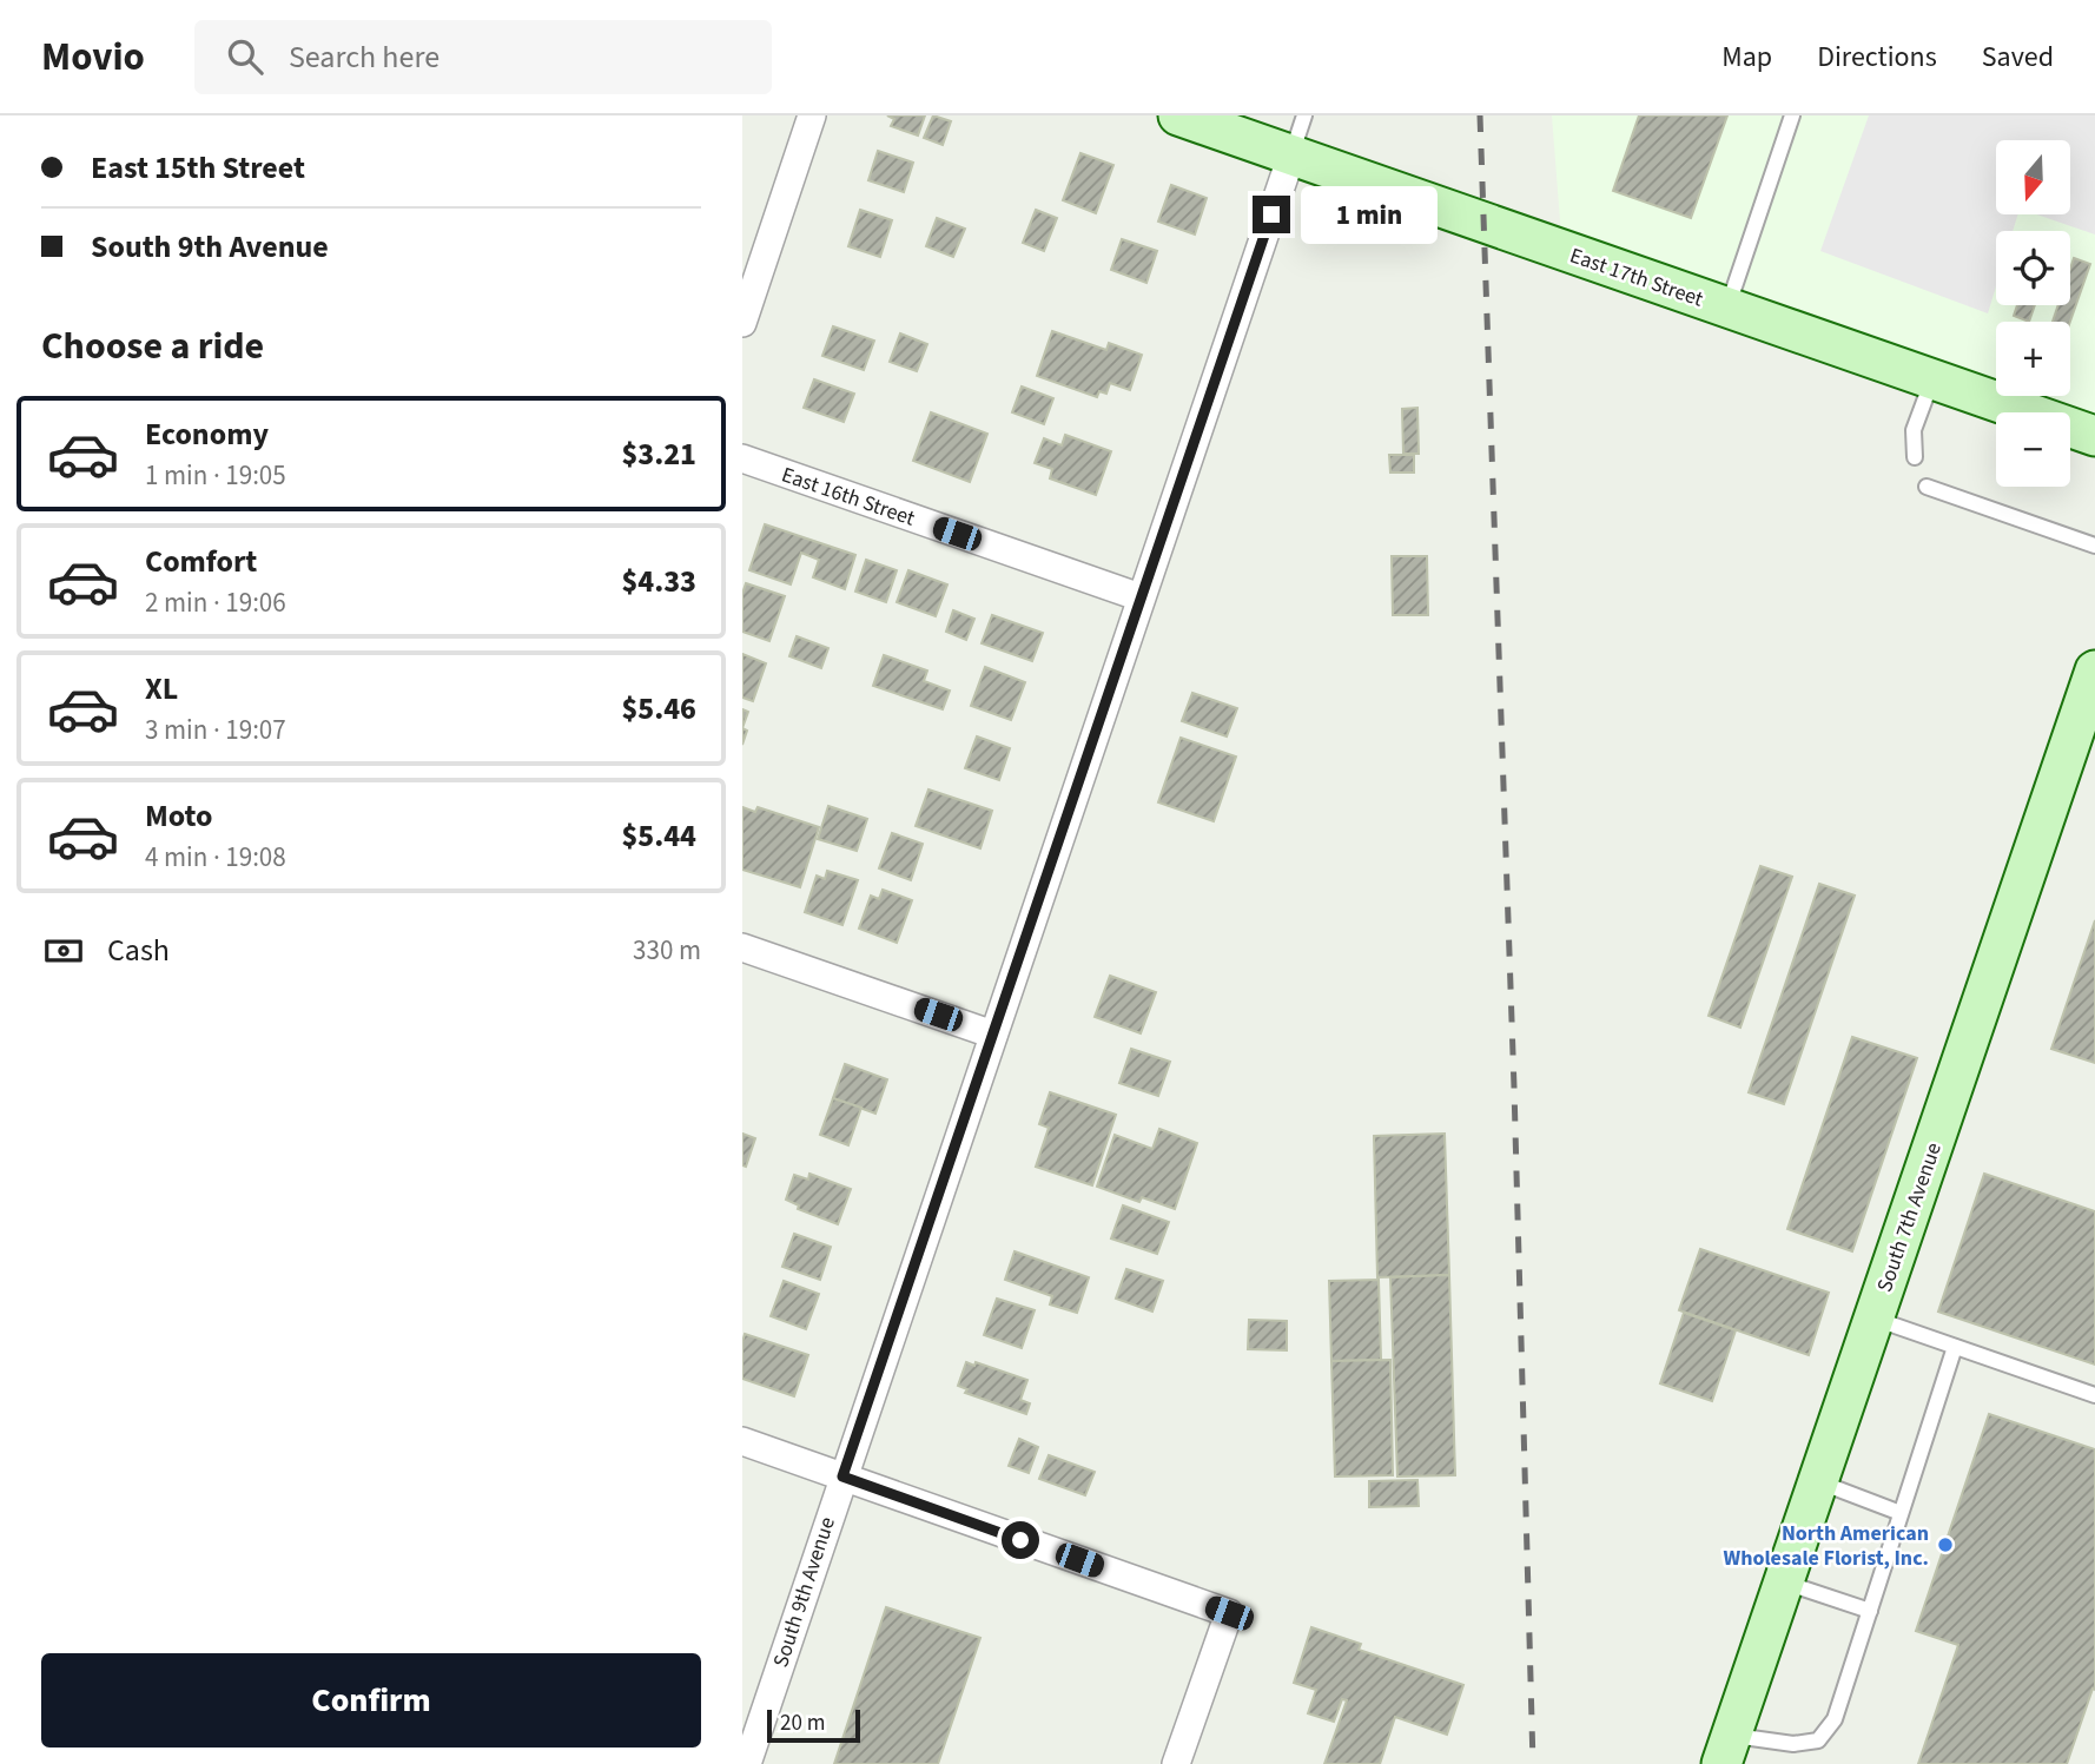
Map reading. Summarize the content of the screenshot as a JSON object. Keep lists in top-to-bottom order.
{
  "streets": {
    "street": [
      "East 17th Street",
      "East 16th Street",
      "South 7th Avenue",
      "South 9th Avenue"
    ]
  },
  "crossings": [
    ["East 17th Street", "South 9th Avenue"],
    ["East 16th Street", "South 9th Avenue"]
  ],
  "places": ["North American Wholesale Florist, Inc."],
  "scale_bar": "20 m",
  "north": "bottom",
  "page": {
    "header": "Movio",
    "search": "Search here",
    "nav": ["Map", "Directions", "Saved"],
    "banner": ["East 15th Street", "South 9th Avenue"],
    "map_buttons": ["+", "−"],
    "bubble": "1 min",
    "heading": "Choose a ride",
    "list": [
      {
        "name": "Economy",
        "note": "1 min · 19:05",
        "value": "$3.21"
      },
      {
        "name": "Comfort",
        "note": "2 min · 19:06",
        "value": "$4.33"
      },
      {
        "name": "XL",
        "note": "3 min · 19:07",
        "value": "$5.46"
      },
      {
        "name": "Moto",
        "note": "4 min · 19:08",
        "value": "$5.44"
      }
    ],
    "pay": ["Cash", "330 m"],
    "buttons": "Confirm",
    "scale": "20 m"
  }
}
